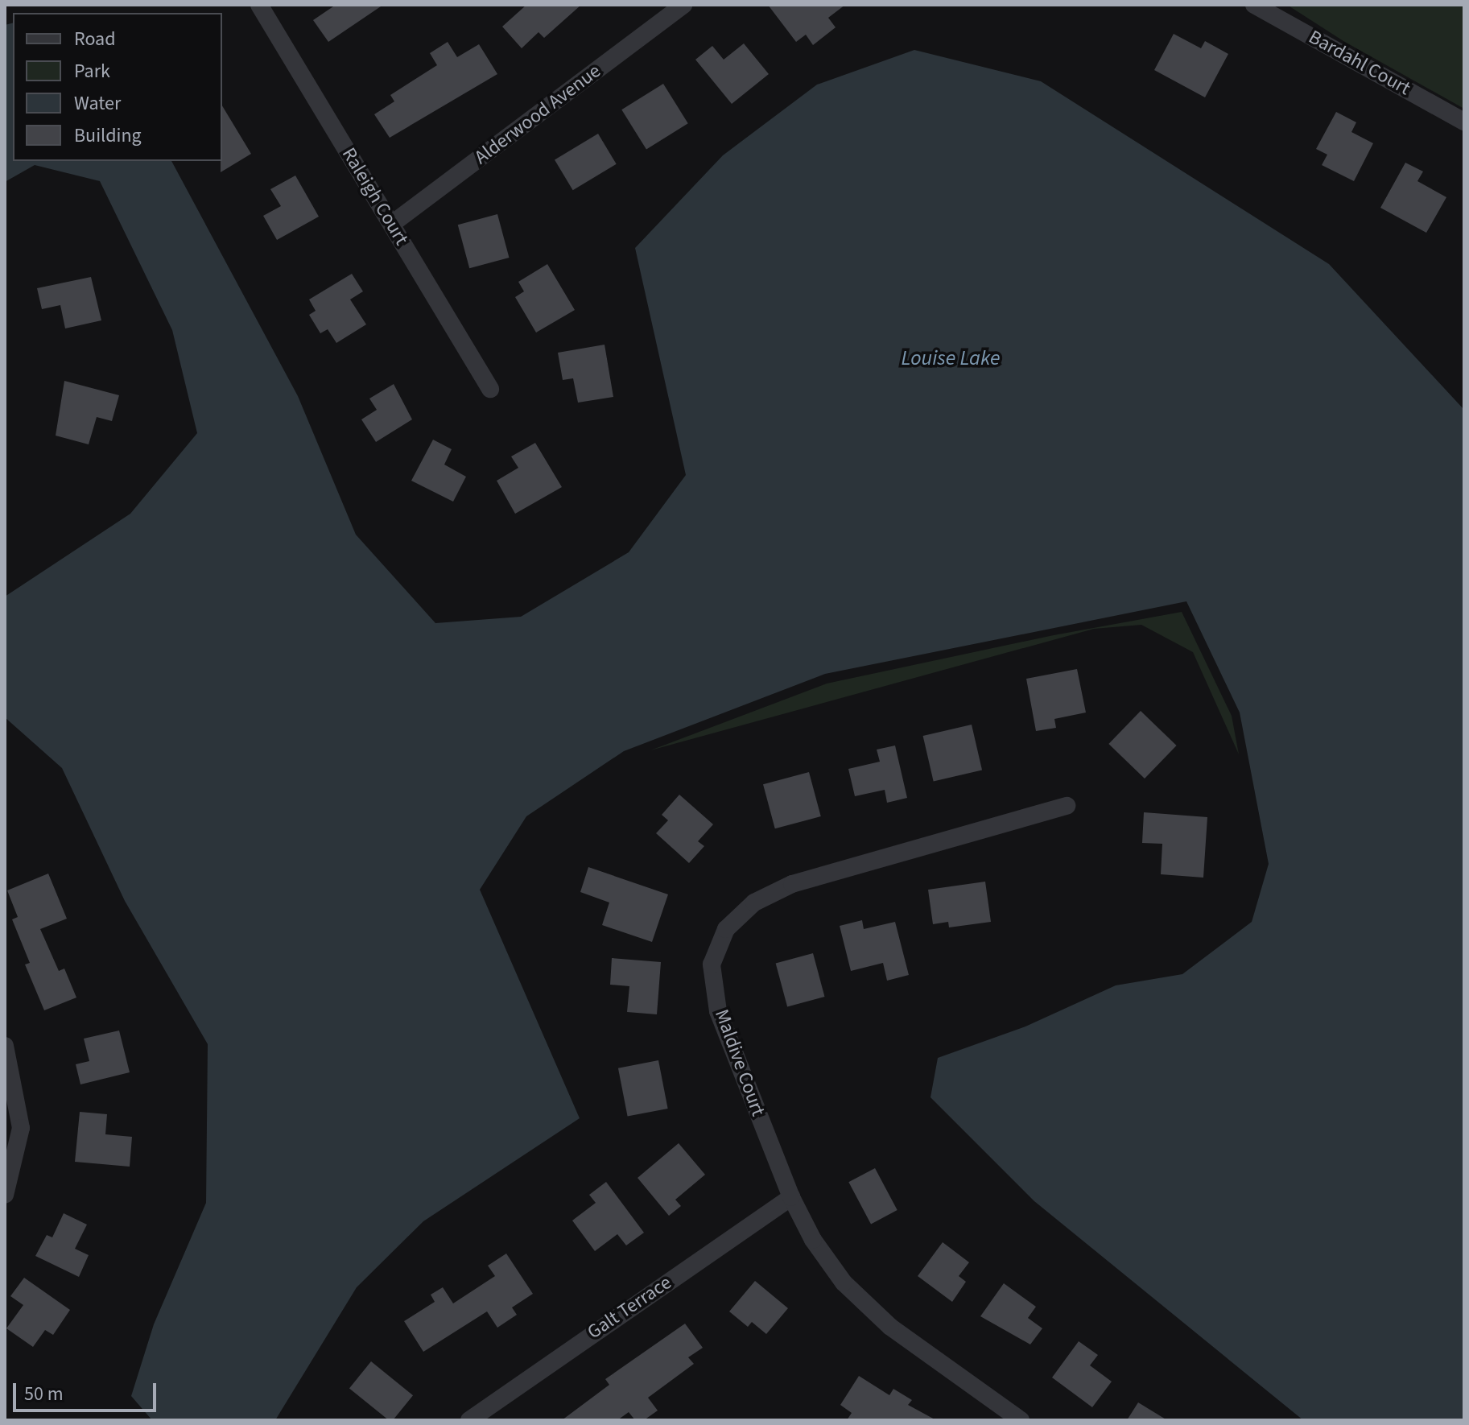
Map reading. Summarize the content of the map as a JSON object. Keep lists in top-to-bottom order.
{
  "streets": {
    "street": [
      "Bardahl Court",
      "Alderwood Avenue",
      "Raleigh Court",
      "Maldive Court",
      "Galt Terrace"
    ]
  },
  "crossings": [
    ["Alderwood Avenue", "Raleigh Court"],
    ["Maldive Court", "Galt Terrace"]
  ],
  "water": ["Louise Lake"],
  "legend": [
    "Road",
    "Park",
    "Water",
    "Building"
  ],
  "scale_bar": "50 m"
}
